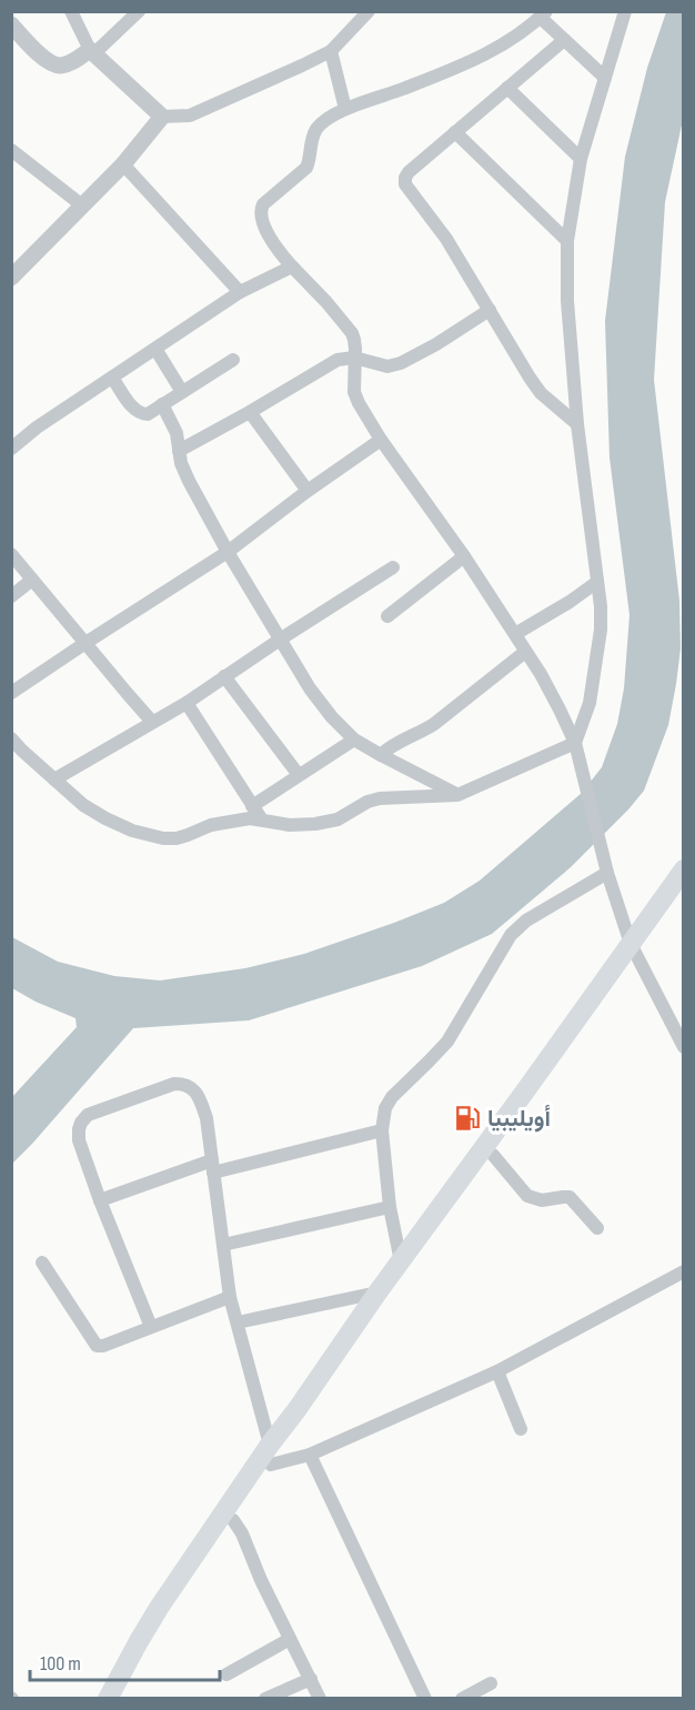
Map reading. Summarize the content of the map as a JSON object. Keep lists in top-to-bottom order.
{
  "places": {
    "fuel station": ["أويليبيا"]
  },
  "scale_bar": "100 m"
}
